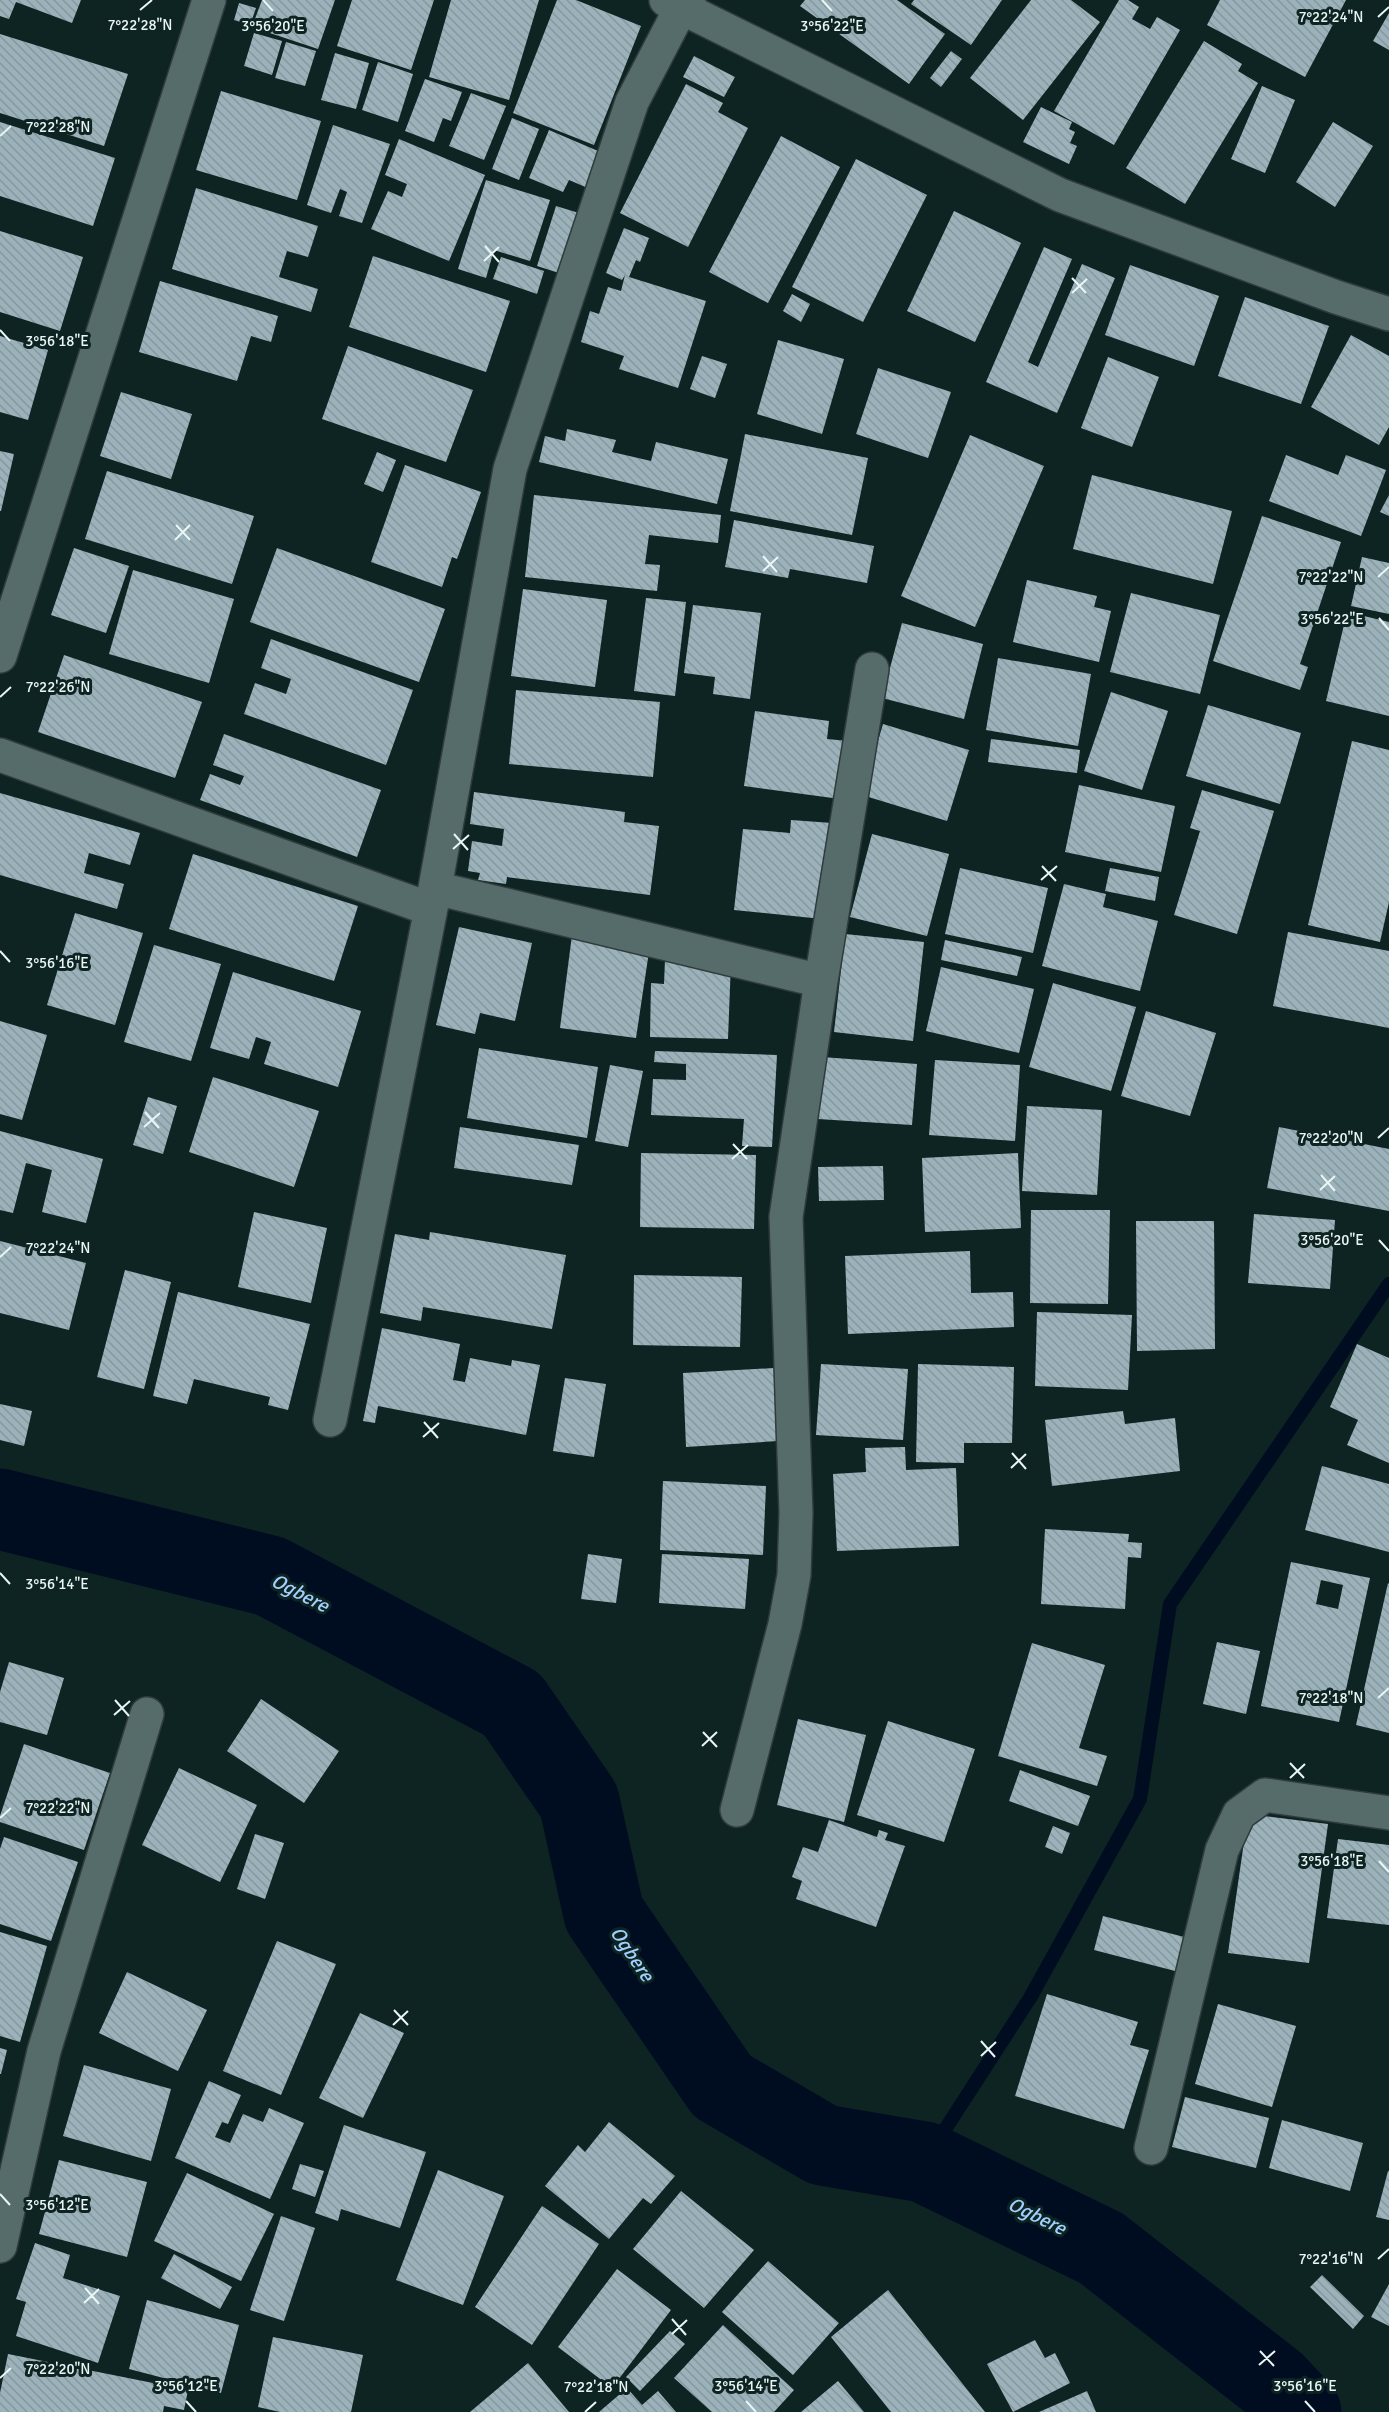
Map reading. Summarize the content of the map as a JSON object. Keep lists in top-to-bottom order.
{
  "water": ["Ogbere"],
  "coordinates": [
    "7°22'24\"N",
    "7°22'28\"N",
    "3°56'20\"E",
    "3°56'22\"E",
    "3°56'18\"E",
    "7°22'22\"N",
    "7°22'26\"N",
    "3°56'16\"E",
    "7°22'20\"N",
    "3°56'14\"E",
    "7°22'18\"N",
    "3°56'12\"E",
    "7°22'16\"N"
  ]
}
